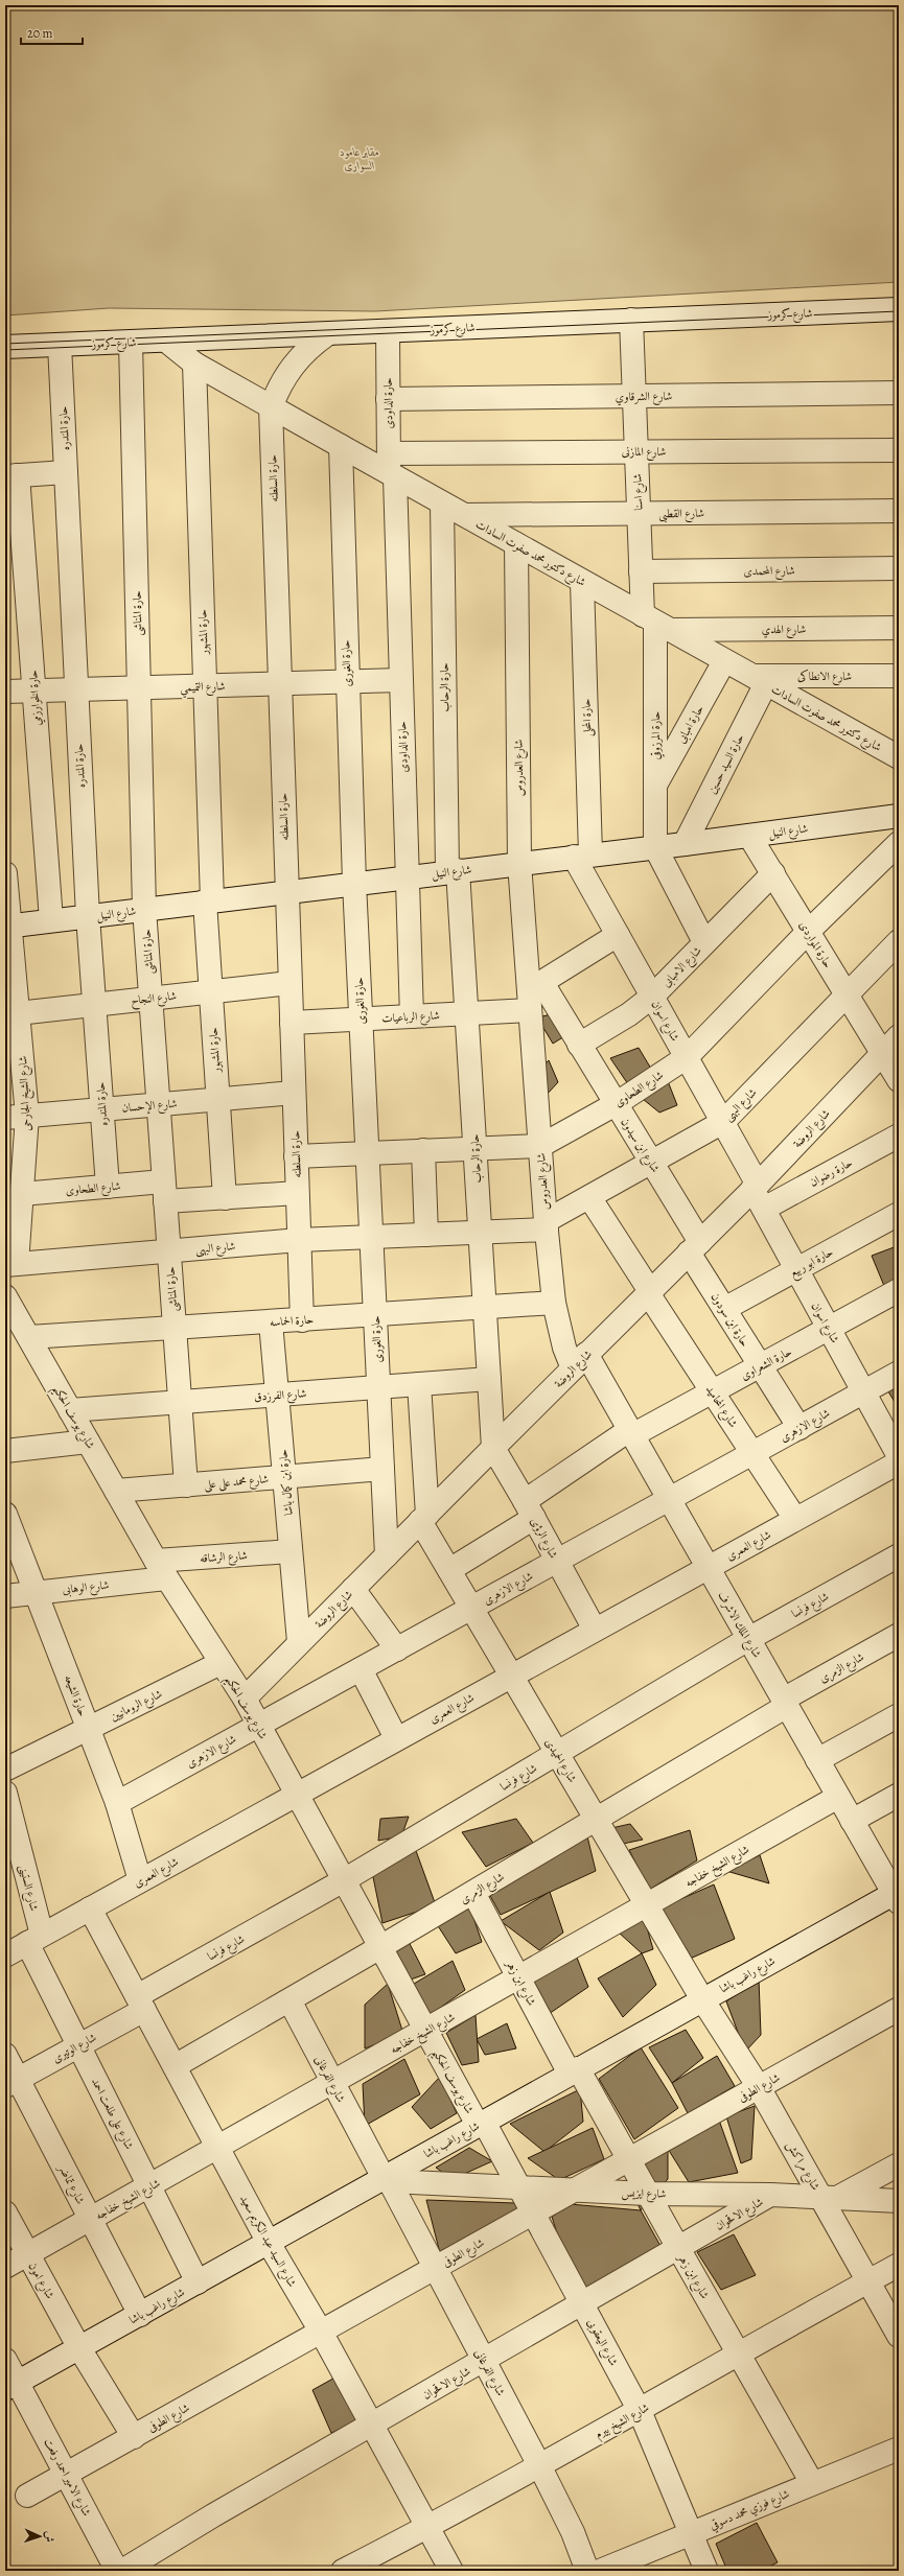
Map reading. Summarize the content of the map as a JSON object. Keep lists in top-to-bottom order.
{
  "streets": {
    "street": [
      "شارع كرموز",
      "شارع الشرقاوي",
      "حارة الداودى",
      "حارة المندره",
      "شارع المازنى",
      "حارة السلطنه",
      "شارع اسنا",
      "شارع القطبى",
      "شارع دكتور محمد صفوت السادات",
      "شارع المحمدى",
      "حارة المناشى",
      "شارع الهدي",
      "حارة المشهور",
      "حارة الغورى",
      "شارع الانطاكى",
      "شارع التميمي",
      "حارة الرحاب",
      "حارة الخوارزمي",
      "حارة المحلى",
      "حارة امبابى",
      "حارة المرزوقي",
      "حارة السيد حسين",
      "شارع العدروس",
      "شارع النيل",
      "حارة المواردى",
      "شارع الامبابى",
      "شارع النجاح",
      "شارع الرباعيات",
      "شارع اسوان",
      "شارع الطحاوى",
      "شارع الشيخ الجارحى",
      "شارع البهى",
      "شارع الإحسان",
      "شارع الروضة",
      "شارع ابن سيدون",
      "حارة رضوان",
      "حارة ابو ربيع",
      "حارة ابن سودون",
      "حارة الحماسه",
      "حارة الشعراوى",
      "شارع الفرزدق",
      "شارع المحاميد",
      "شارع يوسف الحكيم",
      "شارع الازهرى",
      "شارع محمد على على",
      "حارة ابن كمال باشا",
      "شارع الرؤى",
      "شارع العمرى",
      "شارع الرشاقه",
      "شارع الوهابى",
      "شارع فرنسا",
      "شارع الملك الاشرف",
      "شارع الزمرى",
      "حارة الشيعه",
      "شارع الرومانيين",
      "شارع الحميدى",
      "شارع الشيخ خفاجه",
      "شارع الستينى",
      "شارع راغب باشا",
      "شارع ابن زهر",
      "شارع الوتيرى",
      "شارع الفرغانى",
      "شارع الطوفى",
      "شارع على طلعت احمد",
      "شارع مراكش",
      "شارع تماضر",
      "شارع ايزيس",
      "شارع الاقحوان",
      "شارع السيد عبد الكريم سعيد",
      "شارع امون",
      "شارع اليعقوبى",
      "شارع الشيخ بيرم",
      "شارع الامير احمد رفعت",
      "شارع فوزي محمد دسوقي"
    ]
  },
  "crossings": [
    ["شارع كرموز", "حارة الداودى"],
    ["شارع كرموز", "حارة المندره"],
    ["شارع كرموز", "حارة السلطنه"],
    ["شارع كرموز", "شارع اسنا"],
    ["شارع كرموز", "شارع دكتور محمد صفوت السادات"],
    ["شارع كرموز", "حارة المناشى"],
    ["شارع الشرقاوي", "حارة الداودى"],
    ["شارع الشرقاوي", "شارع اسنا"],
    ["حارة الداودى", "شارع المازنى"],
    ["حارة الداودى", "شارع دكتور محمد صفوت السادات"],
    ["حارة الداودى", "شارع التميمي"],
    ["حارة الداودى", "شارع النيل"],
    ["حارة الداودى", "شارع الرباعيات"],
    ["حارة المندره", "شارع التميمي"],
    ["حارة المندره", "شارع النيل"],
    ["حارة المندره", "شارع النجاح"],
    ["حارة المندره", "شارع الطحاوى"],
    ["حارة المندره", "شارع الإحسان"],
    ["شارع المازنى", "شارع اسنا"],
    ["شارع المازنى", "شارع دكتور محمد صفوت السادات"],
    ["حارة السلطنه", "شارع دكتور محمد صفوت السادات"],
    ["حارة السلطنه", "شارع التميمي"],
    ["حارة السلطنه", "شارع النيل"],
    ["حارة السلطنه", "شارع النجاح"],
    ["حارة السلطنه", "شارع الرباعيات"],
    ["حارة السلطنه", "شارع الطحاوى"],
    ["حارة السلطنه", "شارع البهى"],
    ["حارة السلطنه", "شارع الإحسان"],
    ["حارة السلطنه", "حارة الحماسه"],
    ["شارع اسنا", "شارع القطبى"],
    ["شارع اسنا", "شارع دكتور محمد صفوت السادات"],
    ["شارع اسنا", "شارع المحمدى"],
    ["شارع اسنا", "شارع الهدي"],
    ["شارع اسنا", "حارة المرزوقي"],
    ["شارع القطبى", "شارع دكتور محمد صفوت السادات"],
    ["شارع دكتور محمد صفوت السادات", "شارع الهدي"],
    ["شارع دكتور محمد صفوت السادات", "حارة المشهور"],
    ["شارع دكتور محمد صفوت السادات", "حارة الغورى"],
    ["شارع دكتور محمد صفوت السادات", "شارع الانطاكى"],
    ["شارع دكتور محمد صفوت السادات", "حارة الرحاب"],
    ["شارع دكتور محمد صفوت السادات", "حارة المحلى"],
    ["شارع دكتور محمد صفوت السادات", "حارة امبابى"],
    ["شارع دكتور محمد صفوت السادات", "حارة المرزوقي"],
    ["شارع دكتور محمد صفوت السادات", "حارة السيد حسين"],
    ["شارع دكتور محمد صفوت السادات", "شارع العدروس"],
    ["حارة المناشى", "شارع التميمي"],
    ["حارة المناشى", "شارع النيل"],
    ["حارة المناشى", "شارع النجاح"],
    ["حارة المناشى", "شارع الطحاوى"],
    ["حارة المناشى", "شارع البهى"],
    ["حارة المناشى", "شارع الإحسان"],
    ["حارة المناشى", "حارة الحماسه"],
    ["حارة المناشى", "شارع الفرزدق"],
    ["حارة المناشى", "شارع محمد على على"],
    ["شارع الهدي", "حارة المرزوقي"],
    ["حارة المشهور", "شارع التميمي"],
    ["حارة المشهور", "شارع النيل"],
    ["حارة المشهور", "شارع النجاح"],
    ["حارة المشهور", "شارع الطحاوى"],
    ["حارة المشهور", "شارع الإحسان"],
    ["حارة الغورى", "شارع التميمي"],
    ["حارة الغورى", "شارع النيل"],
    ["حارة الغورى", "شارع الرباعيات"],
    ["حارة الغورى", "شارع الطحاوى"],
    ["حارة الغورى", "شارع البهى"],
    ["حارة الغورى", "شارع الروضة"],
    ["حارة الغورى", "حارة الحماسه"],
    ["حارة الغورى", "شارع الفرزدق"],
    ["حارة الغورى", "شارع محمد على على"],
    ["شارع الانطاكى", "حارة السيد حسين"],
    ["شارع التميمي", "حارة الخوارزمي"],
    ["حارة الرحاب", "شارع النيل"],
    ["حارة الرحاب", "شارع الرباعيات"],
    ["حارة الرحاب", "شارع الطحاوى"],
    ["حارة الرحاب", "شارع البهى"],
    ["حارة الرحاب", "شارع الروضة"],
    ["حارة الرحاب", "حارة الحماسه"],
    ["حارة الرحاب", "شارع الفرزدق"],
    ["حارة الرحاب", "شارع الرؤى"],
    ["حارة الخوارزمي", "شارع النيل"],
    ["حارة المحلى", "شارع النيل"],
    ["حارة المحلى", "شارع اسوان"],
    ["حارة امبابى", "حارة المرزوقي"],
    ["حارة المرزوقي", "شارع النيل"],
    ["حارة السيد حسين", "شارع النيل"],
    ["شارع العدروس", "شارع النيل"],
    ["شارع العدروس", "شارع الرباعيات"],
    ["شارع العدروس", "شارع الطحاوى"],
    ["شارع العدروس", "شارع البهى"],
    ["شارع العدروس", "شارع الروضة"],
    ["شارع العدروس", "شارع ابن سيدون"],
    ["شارع العدروس", "حارة الحماسه"],
    ["شارع العدروس", "شارع الملك الاشرف"],
    ["شارع النيل", "حارة المواردى"],
    ["شارع النيل", "شارع اسوان"],
    ["شارع النيل", "شارع الشيخ الجارحى"],
    ["حارة المواردى", "شارع الامبابى"],
    ["حارة المواردى", "شارع الطحاوى"],
    ["حارة المواردى", "شارع البهى"],
    ["حارة المواردى", "شارع الروضة"],
    ["شارع الامبابى", "شارع اسوان"],
    ["شارع الامبابى", "شارع ابن سيدون"],
    ["شارع النجاح", "شارع الشيخ الجارحى"],
    ["شارع الرباعيات", "شارع ابن سيدون"],
    ["شارع اسوان", "شارع الطحاوى"],
    ["شارع اسوان", "شارع البهى"],
    ["شارع اسوان", "شارع الروضة"],
    ["شارع اسوان", "حارة رضوان"],
    ["شارع اسوان", "حارة ابو ربيع"],
    ["شارع اسوان", "حارة الشعراوى"],
    ["شارع اسوان", "شارع الازهرى"],
    ["شارع الطحاوى", "شارع الشيخ الجارحى"],
    ["شارع الطحاوى", "شارع ابن سيدون"],
    ["شارع الشيخ الجارحى", "شارع البهى"],
    ["شارع الشيخ الجارحى", "شارع الإحسان"],
    ["شارع البهى", "شارع ابن سيدون"],
    ["شارع البهى", "شارع المحاميد"],
    ["شارع الروضة", "شارع ابن سيدون"],
    ["شارع الروضة", "حارة ابن سودون"],
    ["شارع الروضة", "شارع المحاميد"],
    ["شارع الروضة", "شارع يوسف الحكيم"],
    ["شارع الروضة", "حارة ابن كمال باشا"],
    ["شارع الروضة", "شارع الرؤى"],
    ["شارع الروضة", "شارع الملك الاشرف"],
    ["شارع الروضة", "شارع الحميدى"],
    ["شارع ابن سيدون", "حارة ابن سودون"],
    ["حارة ابو ربيع", "حارة ابن سودون"],
    ["حارة ابن سودون", "حارة الشعراوى"],
    ["حارة ابن سودون", "شارع الازهرى"],
    ["حارة الحماسه", "شارع يوسف الحكيم"],
    ["حارة الحماسه", "حارة ابن كمال باشا"],
    ["حارة الشعراوى", "شارع المحاميد"],
    ["حارة الشعراوى", "شارع الرؤى"],
    ["حارة الشعراوى", "شارع الملك الاشرف"],
    ["حارة الشعراوى", "شارع الحميدى"],
    ["شارع الفرزدق", "شارع يوسف الحكيم"],
    ["شارع الفرزدق", "حارة ابن كمال باشا"],
    ["شارع المحاميد", "شارع الازهرى"],
    ["شارع المحاميد", "شارع العمرى"],
    ["شارع يوسف الحكيم", "شارع الازهرى"],
    ["شارع يوسف الحكيم", "شارع محمد على على"],
    ["شارع يوسف الحكيم", "شارع العمرى"],
    ["شارع يوسف الحكيم", "شارع الرشاقه"],
    ["شارع يوسف الحكيم", "شارع الوهابى"],
    ["شارع يوسف الحكيم", "شارع فرنسا"],
    ["شارع يوسف الحكيم", "شارع الزمرى"],
    ["شارع يوسف الحكيم", "شارع الرومانيين"],
    ["شارع يوسف الحكيم", "شارع الشيخ خفاجه"],
    ["شارع يوسف الحكيم", "شارع راغب باشا"],
    ["شارع يوسف الحكيم", "شارع اليعقوبى"],
    ["شارع الازهرى", "شارع الرؤى"],
    ["شارع الازهرى", "شارع الملك الاشرف"],
    ["شارع الازهرى", "حارة الشيعه"],
    ["شارع الازهرى", "شارع الحميدى"],
    ["شارع محمد على على", "حارة ابن كمال باشا"],
    ["حارة ابن كمال باشا", "شارع الرشاقه"],
    ["شارع الرؤى", "شارع العمرى"],
    ["شارع العمرى", "شارع الملك الاشرف"],
    ["شارع العمرى", "حارة الشيعه"],
    ["شارع العمرى", "شارع الحميدى"],
    ["شارع العمرى", "شارع الستينى"],
    ["شارع العمرى", "شارع على طلعت احمد"],
    ["شارع العمرى", "شارع السيد عبد الكريم سعيد"],
    ["شارع الرشاقه", "شارع الوهابى"],
    ["شارع الوهابى", "حارة الشيعه"],
    ["شارع فرنسا", "شارع الملك الاشرف"],
    ["شارع فرنسا", "شارع الحميدى"],
    ["شارع فرنسا", "شارع الوتيرى"],
    ["شارع فرنسا", "شارع السيد عبد الكريم سعيد"],
    ["شارع الملك الاشرف", "شارع الزمرى"],
    ["شارع الملك الاشرف", "شارع الشيخ خفاجه"],
    ["شارع الملك الاشرف", "شارع راغب باشا"],
    ["شارع الزمرى", "شارع الحميدى"],
    ["شارع الزمرى", "شارع ابن زهر"],
    ["شارع الزمرى", "شارع الفرغانى"],
    ["شارع الزمرى", "شارع السيد عبد الكريم سعيد"],
    ["حارة الشيعه", "شارع الرومانيين"],
    ["شارع الحميدى", "شارع الشيخ خفاجه"],
    ["شارع الحميدى", "شارع راغب باشا"],
    ["شارع الحميدى", "شارع مراكش"],
    ["شارع الشيخ خفاجه", "شارع ابن زهر"],
    ["شارع الشيخ خفاجه", "شارع الفرغانى"],
    ["شارع الشيخ خفاجه", "شارع على طلعت احمد"],
    ["شارع الشيخ خفاجه", "شارع تماضر"],
    ["شارع الشيخ خفاجه", "شارع السيد عبد الكريم سعيد"],
    ["شارع الشيخ خفاجه", "شارع امون"],
    ["شارع الستينى", "شارع على طلعت احمد"],
    ["شارع راغب باشا", "شارع ابن زهر"],
    ["شارع راغب باشا", "شارع الفرغانى"],
    ["شارع راغب باشا", "شارع على طلعت احمد"],
    ["شارع راغب باشا", "شارع مراكش"],
    ["شارع راغب باشا", "شارع تماضر"],
    ["شارع راغب باشا", "شارع ايزيس"],
    ["شارع راغب باشا", "شارع السيد عبد الكريم سعيد"],
    ["شارع راغب باشا", "شارع امون"],
    ["شارع راغب باشا", "شارع اليعقوبى"],
    ["شارع راغب باشا", "شارع الامير احمد رفعت"],
    ["شارع ابن زهر", "شارع الطوفى"],
    ["شارع ابن زهر", "شارع ايزيس"],
    ["شارع ابن زهر", "شارع الاقحوان"],
    ["شارع ابن زهر", "شارع الشيخ بيرم"],
    ["شارع ابن زهر", "شارع فوزي محمد دسوقي"],
    ["شارع الوتيرى", "شارع على طلعت احمد"],
    ["شارع الوتيرى", "شارع تماضر"],
    ["شارع الوتيرى", "شارع السيد عبد الكريم سعيد"],
    ["شارع الفرغانى", "شارع الطوفى"],
    ["شارع الفرغانى", "شارع ايزيس"],
    ["شارع الفرغانى", "شارع الاقحوان"],
    ["شارع الفرغانى", "شارع الشيخ بيرم"],
    ["شارع الطوفى", "شارع مراكش"],
    ["شارع الطوفى", "شارع ايزيس"],
    ["شارع الطوفى", "شارع السيد عبد الكريم سعيد"],
    ["شارع الطوفى", "شارع امون"],
    ["شارع الطوفى", "شارع اليعقوبى"],
    ["شارع الطوفى", "شارع الامير احمد رفعت"],
    ["شارع مراكش", "شارع ايزيس"],
    ["شارع مراكش", "شارع الشيخ بيرم"],
    ["شارع ايزيس", "شارع الاقحوان"],
    ["شارع ايزيس", "شارع اليعقوبى"],
    ["شارع الاقحوان", "شارع السيد عبد الكريم سعيد"],
    ["شارع الاقحوان", "شارع اليعقوبى"],
    ["شارع السيد عبد الكريم سعيد", "شارع الشيخ بيرم"],
    ["شارع اليعقوبى", "شارع الشيخ بيرم"],
    ["شارع اليعقوبى", "شارع فوزي محمد دسوقي"]
  ],
  "parks": ["مقابر عامود السوارى"],
  "scale_bar": "20 m",
  "north": "right"
}
